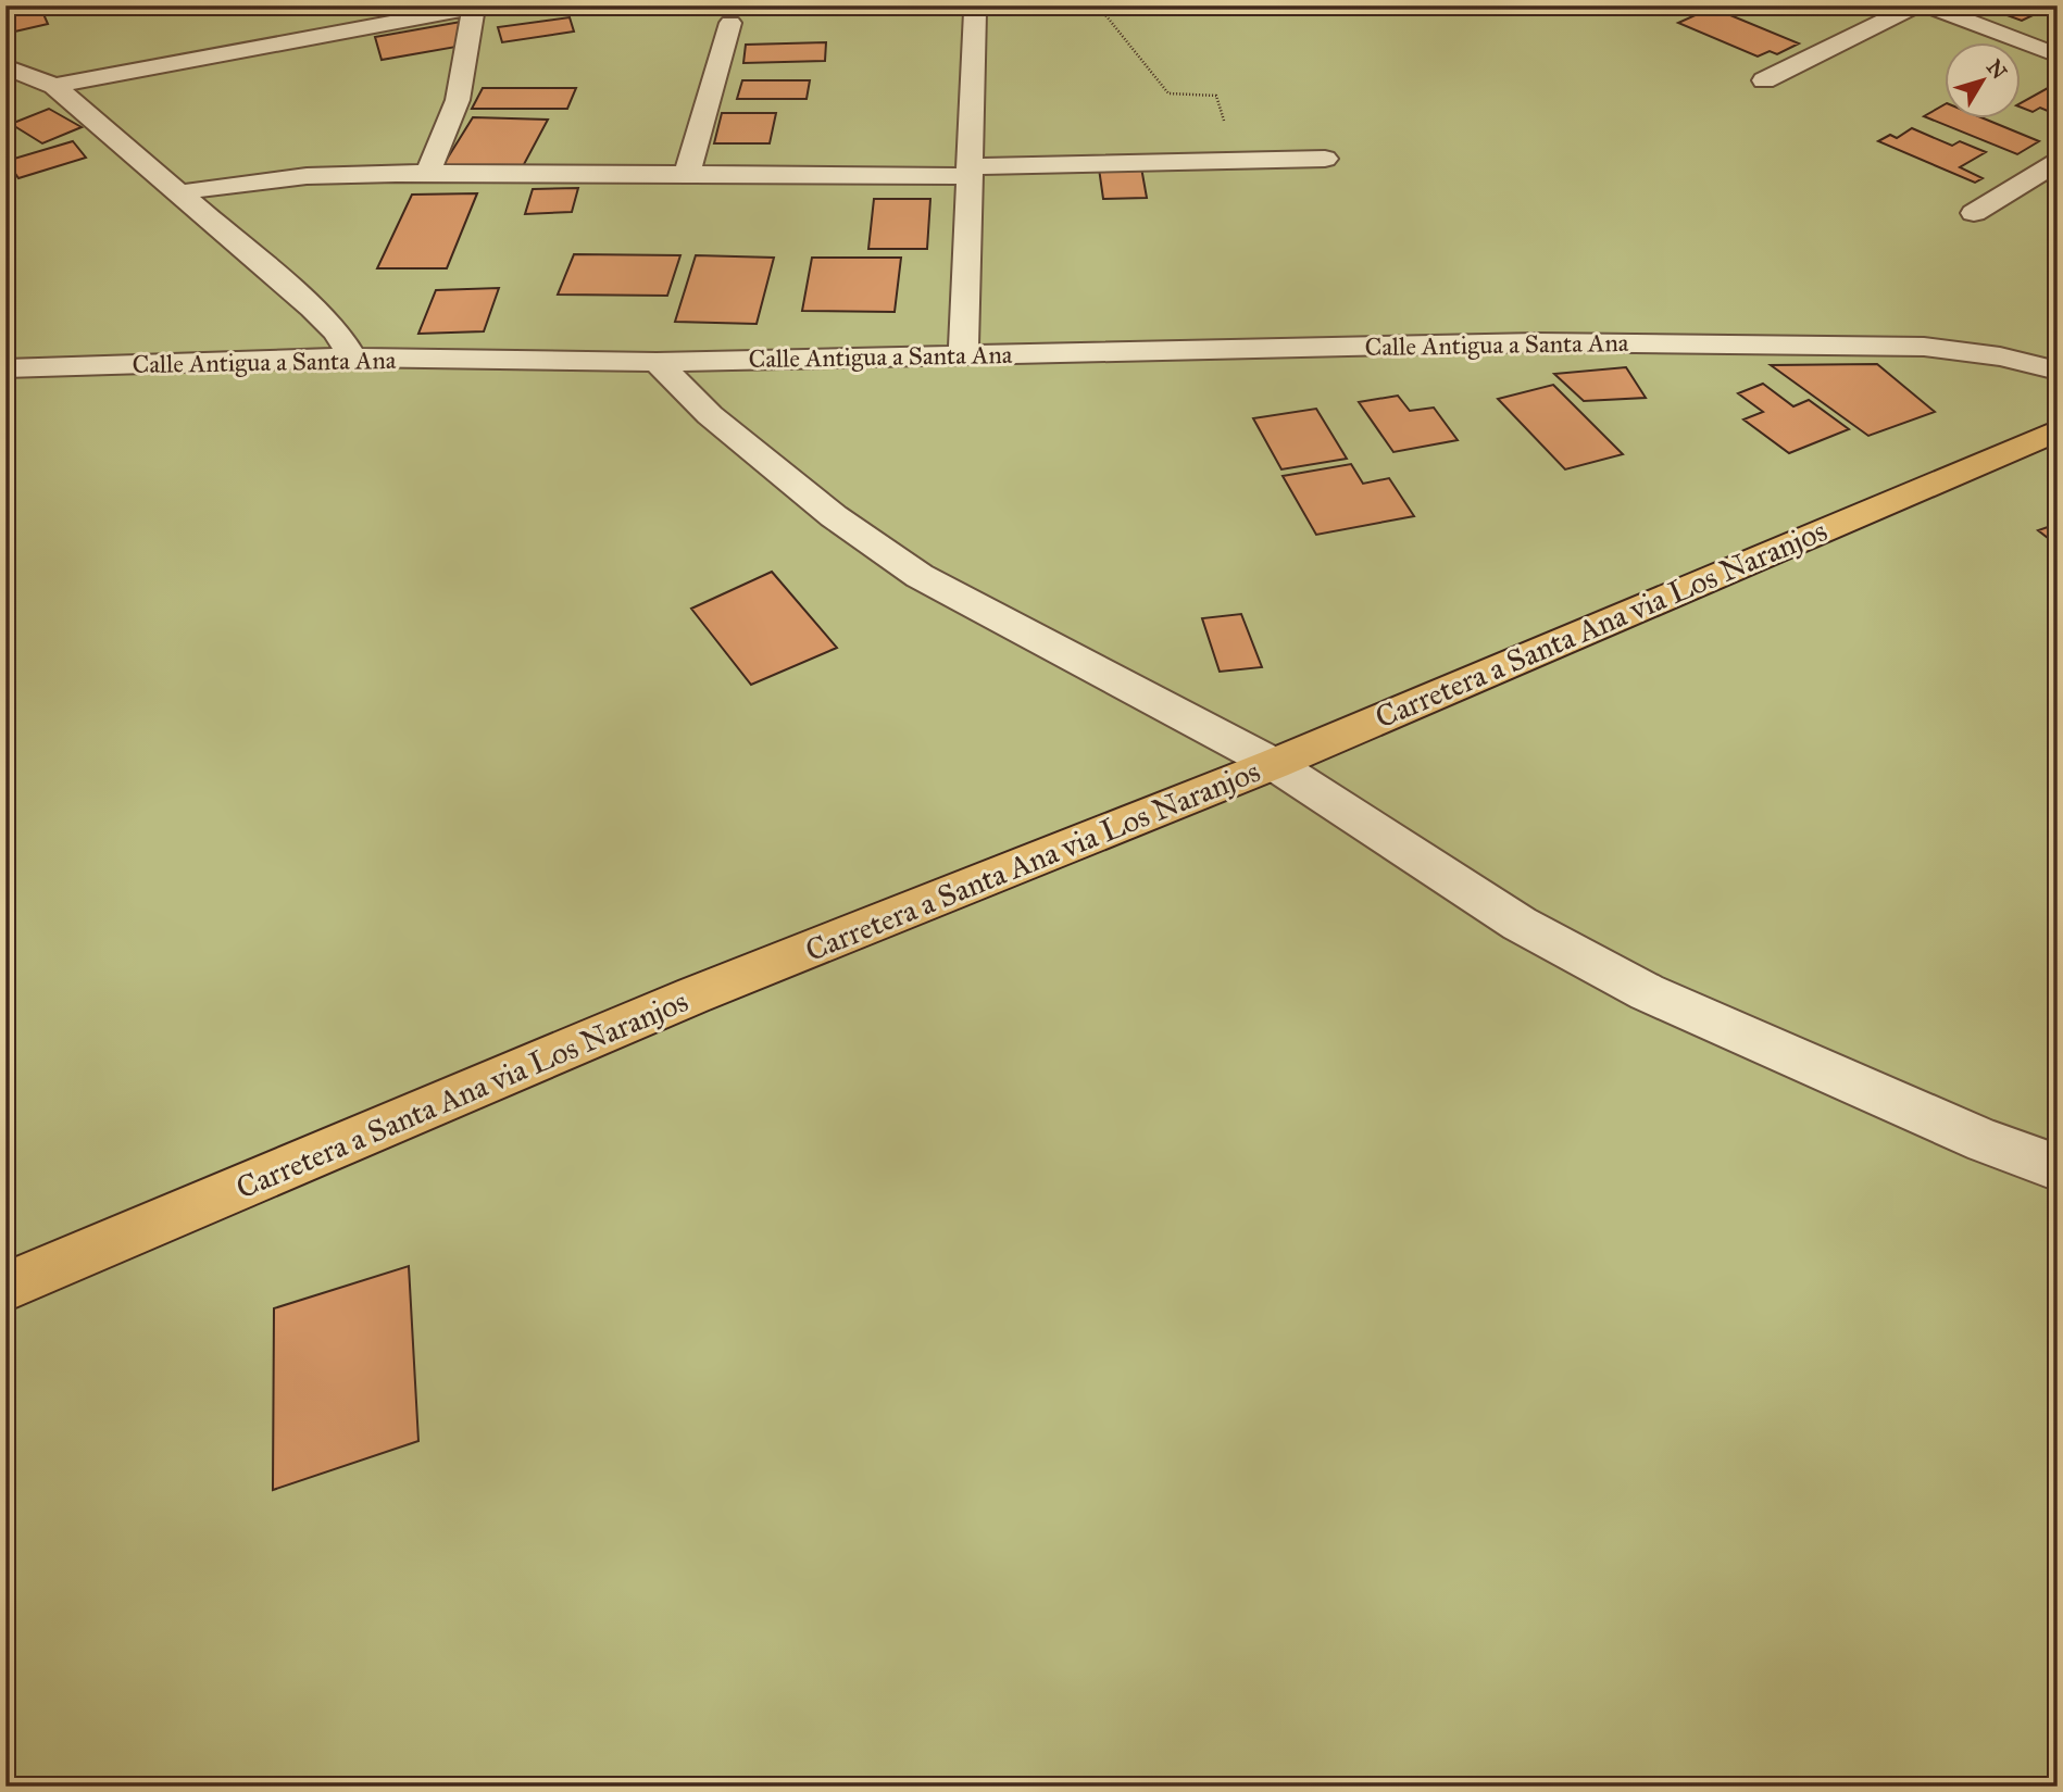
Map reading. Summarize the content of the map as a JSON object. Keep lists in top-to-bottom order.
{
  "streets": {
    "main road": ["Carretera a Santa Ana via Los Naranjos"],
    "street": ["Calle Antigua a Santa Ana"]
  },
  "north": "top right"
}
